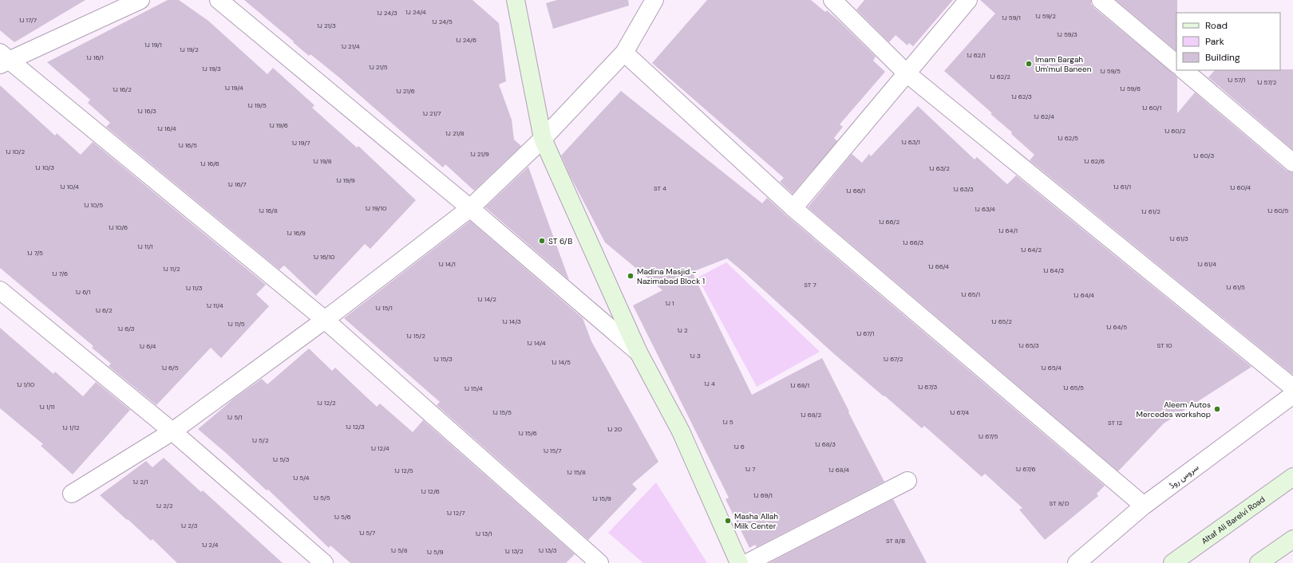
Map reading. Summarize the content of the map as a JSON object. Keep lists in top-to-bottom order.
{
  "streets": {
    "street": ["سروس روڈ", "Altaf Ali Barelvi Road"]
  },
  "places": [
    "Imam Bargah Um'mul Baneen",
    "ST 6/B",
    "Madina Masjid - Nazimabad Block 1",
    "Aleem Autos Mercedes workshop",
    "Masha Allah Milk Center"
  ],
  "house_numbers": [
    "1J 24/4",
    "1J 24/3",
    "1J 59/2",
    "1J 59/1",
    "1J 17/7",
    "1J 24/5",
    "1J 21/3",
    "1J 59/3",
    "1J 24/6",
    "1J 19/1",
    "1J 21/4",
    "1J 19/2",
    "1J 62/1",
    "1J 16/1",
    "1J 21/5",
    "1J 19/3",
    "1J 59/5",
    "1J 62/2",
    "1J 57/1",
    "1J 57/2",
    "1J 19/4",
    "1J 59/6",
    "1J 16/2",
    "1J 21/6",
    "1J 62/3",
    "1J 19/5",
    "1J 60/1",
    "1J 16/3",
    "1J 21/7",
    "1J 62/4",
    "1J 19/6",
    "1J 16/4",
    "1J 60/2",
    "1J 21/8",
    "1J 62/5",
    "1J 63/1",
    "1J 19/7",
    "1J 16/5",
    "1J 10/2",
    "1J 21/9",
    "1J 60/3",
    "1J 19/8",
    "1J 62/6",
    "1J 16/6",
    "1J 10/3",
    "1J 63/2",
    "1J 19/9",
    "1J 16/7",
    "1J 10/4",
    "1J 61/1",
    "1J 60/4",
    "ST 4",
    "1J 63/3",
    "1J 66/1",
    "1J 10/5",
    "1J 19/10",
    "1J 63/4",
    "1J 16/8",
    "1J 60/5",
    "1J 61/2",
    "1J 66/2",
    "1J 10/6",
    "1J 64/1",
    "1J 16/9",
    "1J 61/3",
    "1J 66/3",
    "1J 11/1",
    "1J 64/2",
    "1J 7/5",
    "1J 16/10",
    "1J 14/1",
    "1J 61/4",
    "1J 66/4",
    "1J 11/2",
    "1J 64/3",
    "1J 7/6",
    "ST 7",
    "1J 61/5",
    "1J 11/3",
    "1J 6/1",
    "1J 65/1",
    "1J 64/4",
    "1J 14/2",
    "1J 1",
    "1J 11/4",
    "1J 15/1",
    "1J 6/2",
    "1J 14/3",
    "1J 65/2",
    "1J 11/5",
    "1J 64/5",
    "1J 6/3",
    "1J 2",
    "1J 67/1",
    "1J 15/2",
    "1J 14/4",
    "1J 65/3",
    "ST 10",
    "1J 6/4",
    "1J 3",
    "1J 15/3",
    "1J 67/2",
    "1J 14/5",
    "1J 6/5",
    "1J 65/4",
    "1J 4",
    "1J 1/10",
    "1J 68/1",
    "1J 67/3",
    "1J 65/5",
    "1J 15/4",
    "1J 12/2",
    "1J 1/11",
    "1J 15/5",
    "1J 67/4",
    "1J 68/2",
    "1J 5/1",
    "1J 5",
    "ST 12",
    "1J 12/3",
    "1J 1/12",
    "1J 20",
    "1J 15/6",
    "1J 67/5",
    "1J 5/2",
    "1J 68/3",
    "1J 6",
    "1J 12/4",
    "1J 15/7",
    "1J 5/3",
    "1J 7",
    "1J 67/6",
    "1J 68/4",
    "1J 12/5",
    "1J 15/8",
    "1J 5/4",
    "1J 2/1",
    "1J 12/6",
    "1J 69/1",
    "1J 5/5",
    "1J 15/9",
    "ST 8/D",
    "1J 2/2",
    "1J 12/7",
    "1J 5/6",
    "1J 2/3",
    "1J 5/7",
    "1J 13/1",
    "ST 8/B",
    "1J 2/4",
    "1J 5/8",
    "1J 13/3",
    "1J 13/2",
    "1J 5/9"
  ],
  "legend": ["Road", "Park", "Building"]
}
